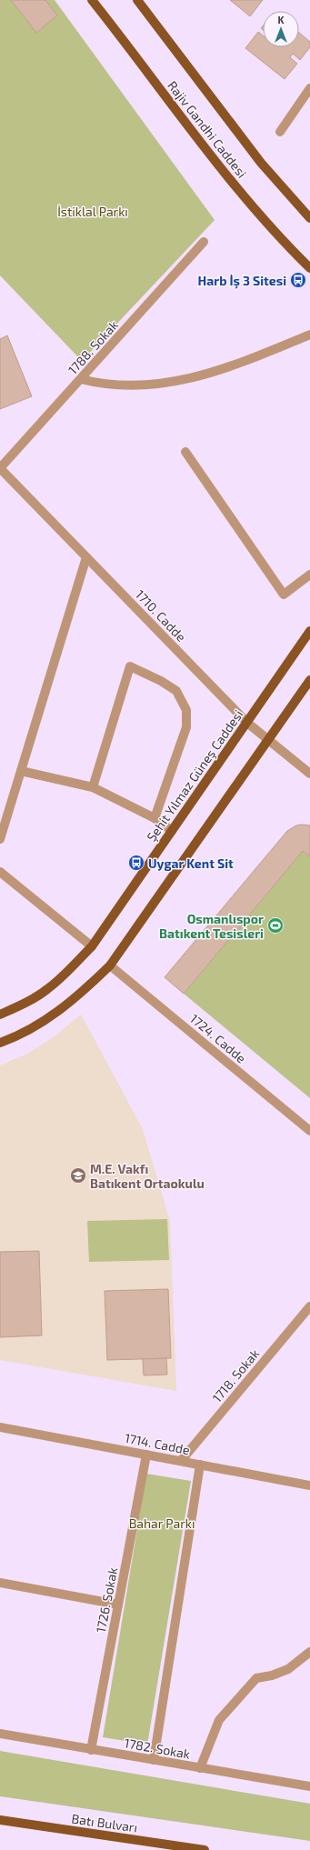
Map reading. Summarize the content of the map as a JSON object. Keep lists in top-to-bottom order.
{
  "streets": {
    "main road": ["Rajiv Gandhi Caddesi", "Şehit Yılmaz Güneş Caddesi", "Batı Bulvarı"],
    "street": [
      "1788. Sokak",
      "1710. Cadde",
      "1724. Cadde",
      "1718. Sokak",
      "1714. Cadde",
      "1726. Sokak",
      "1782. Sokak"
    ]
  },
  "crossings": [
    ["1788. Sokak", "1710. Cadde"],
    ["1710. Cadde", "Şehit Yılmaz Güneş Caddesi"],
    ["1718. Sokak", "1714. Cadde"],
    ["1714. Cadde", "1726. Sokak"],
    ["1726. Sokak", "1782. Sokak"]
  ],
  "parks": ["İstiklal Parkı", "Bahar Parkı"],
  "places": {
    "bus stop": ["Harb İş 3 Sitesi", "Uygar Kent Sit"],
    "sports": ["Osmanlıspor Batıkent Tesisleri"],
    "school or university": ["M.E. Vakfı Batıkent Ortaokulu"]
  },
  "north": "top"
}
